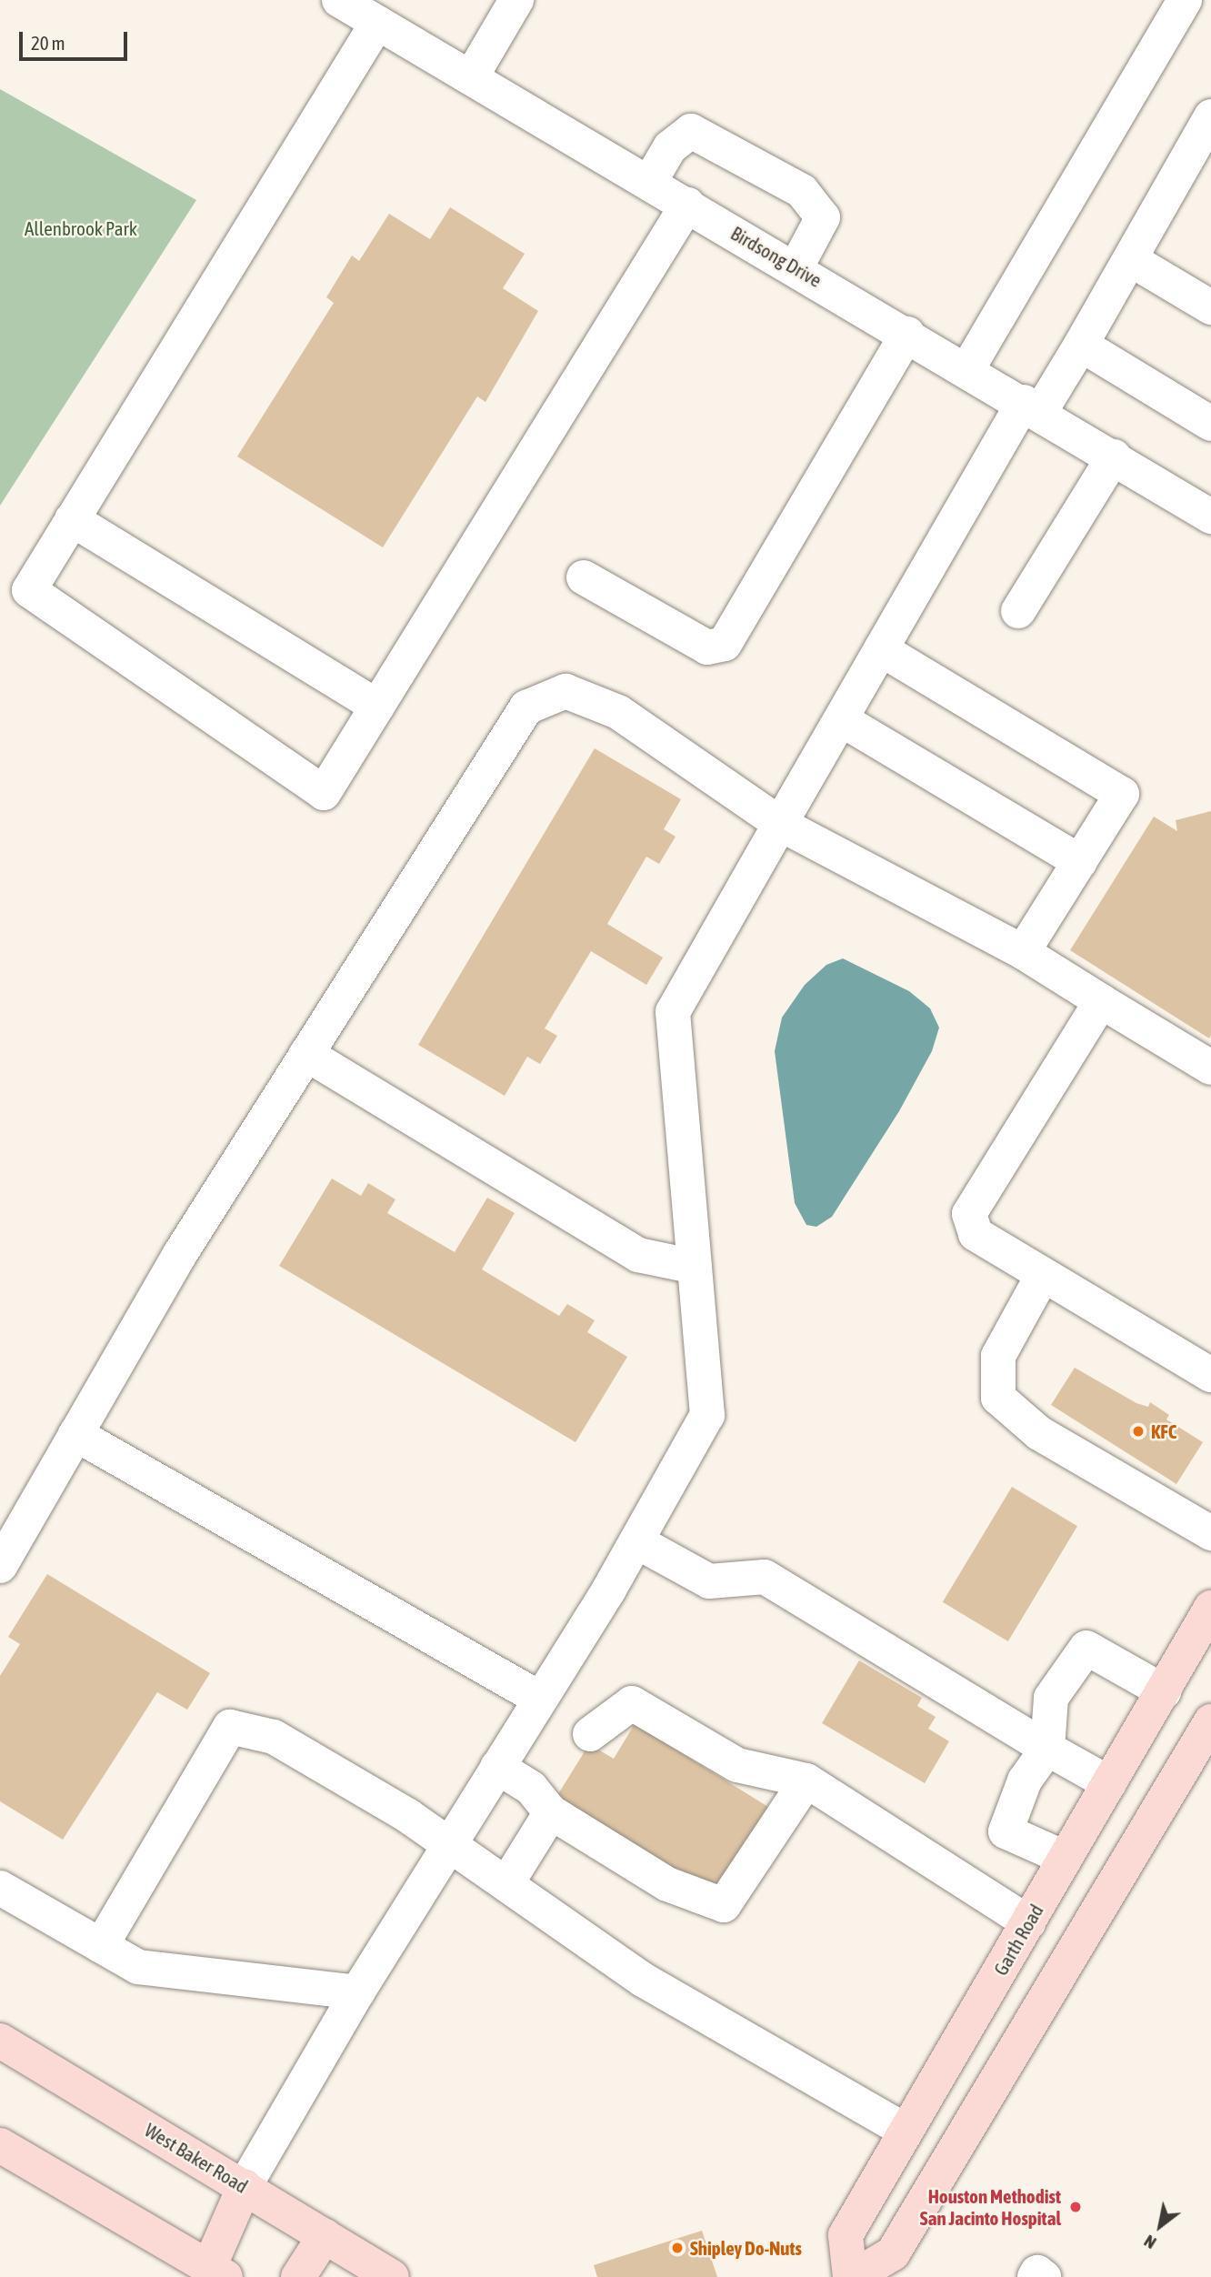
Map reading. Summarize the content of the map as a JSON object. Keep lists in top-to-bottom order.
{
  "streets": {
    "main road": ["Garth Road", "West Baker Road"],
    "street": ["Birdsong Drive"]
  },
  "parks": ["Allenbrook Park"],
  "places": ["KFC", "Houston Methodist San Jacinto Hospital", "Shipley Do-Nuts"],
  "scale_bar": "20 m",
  "north": "bottom left"
}
